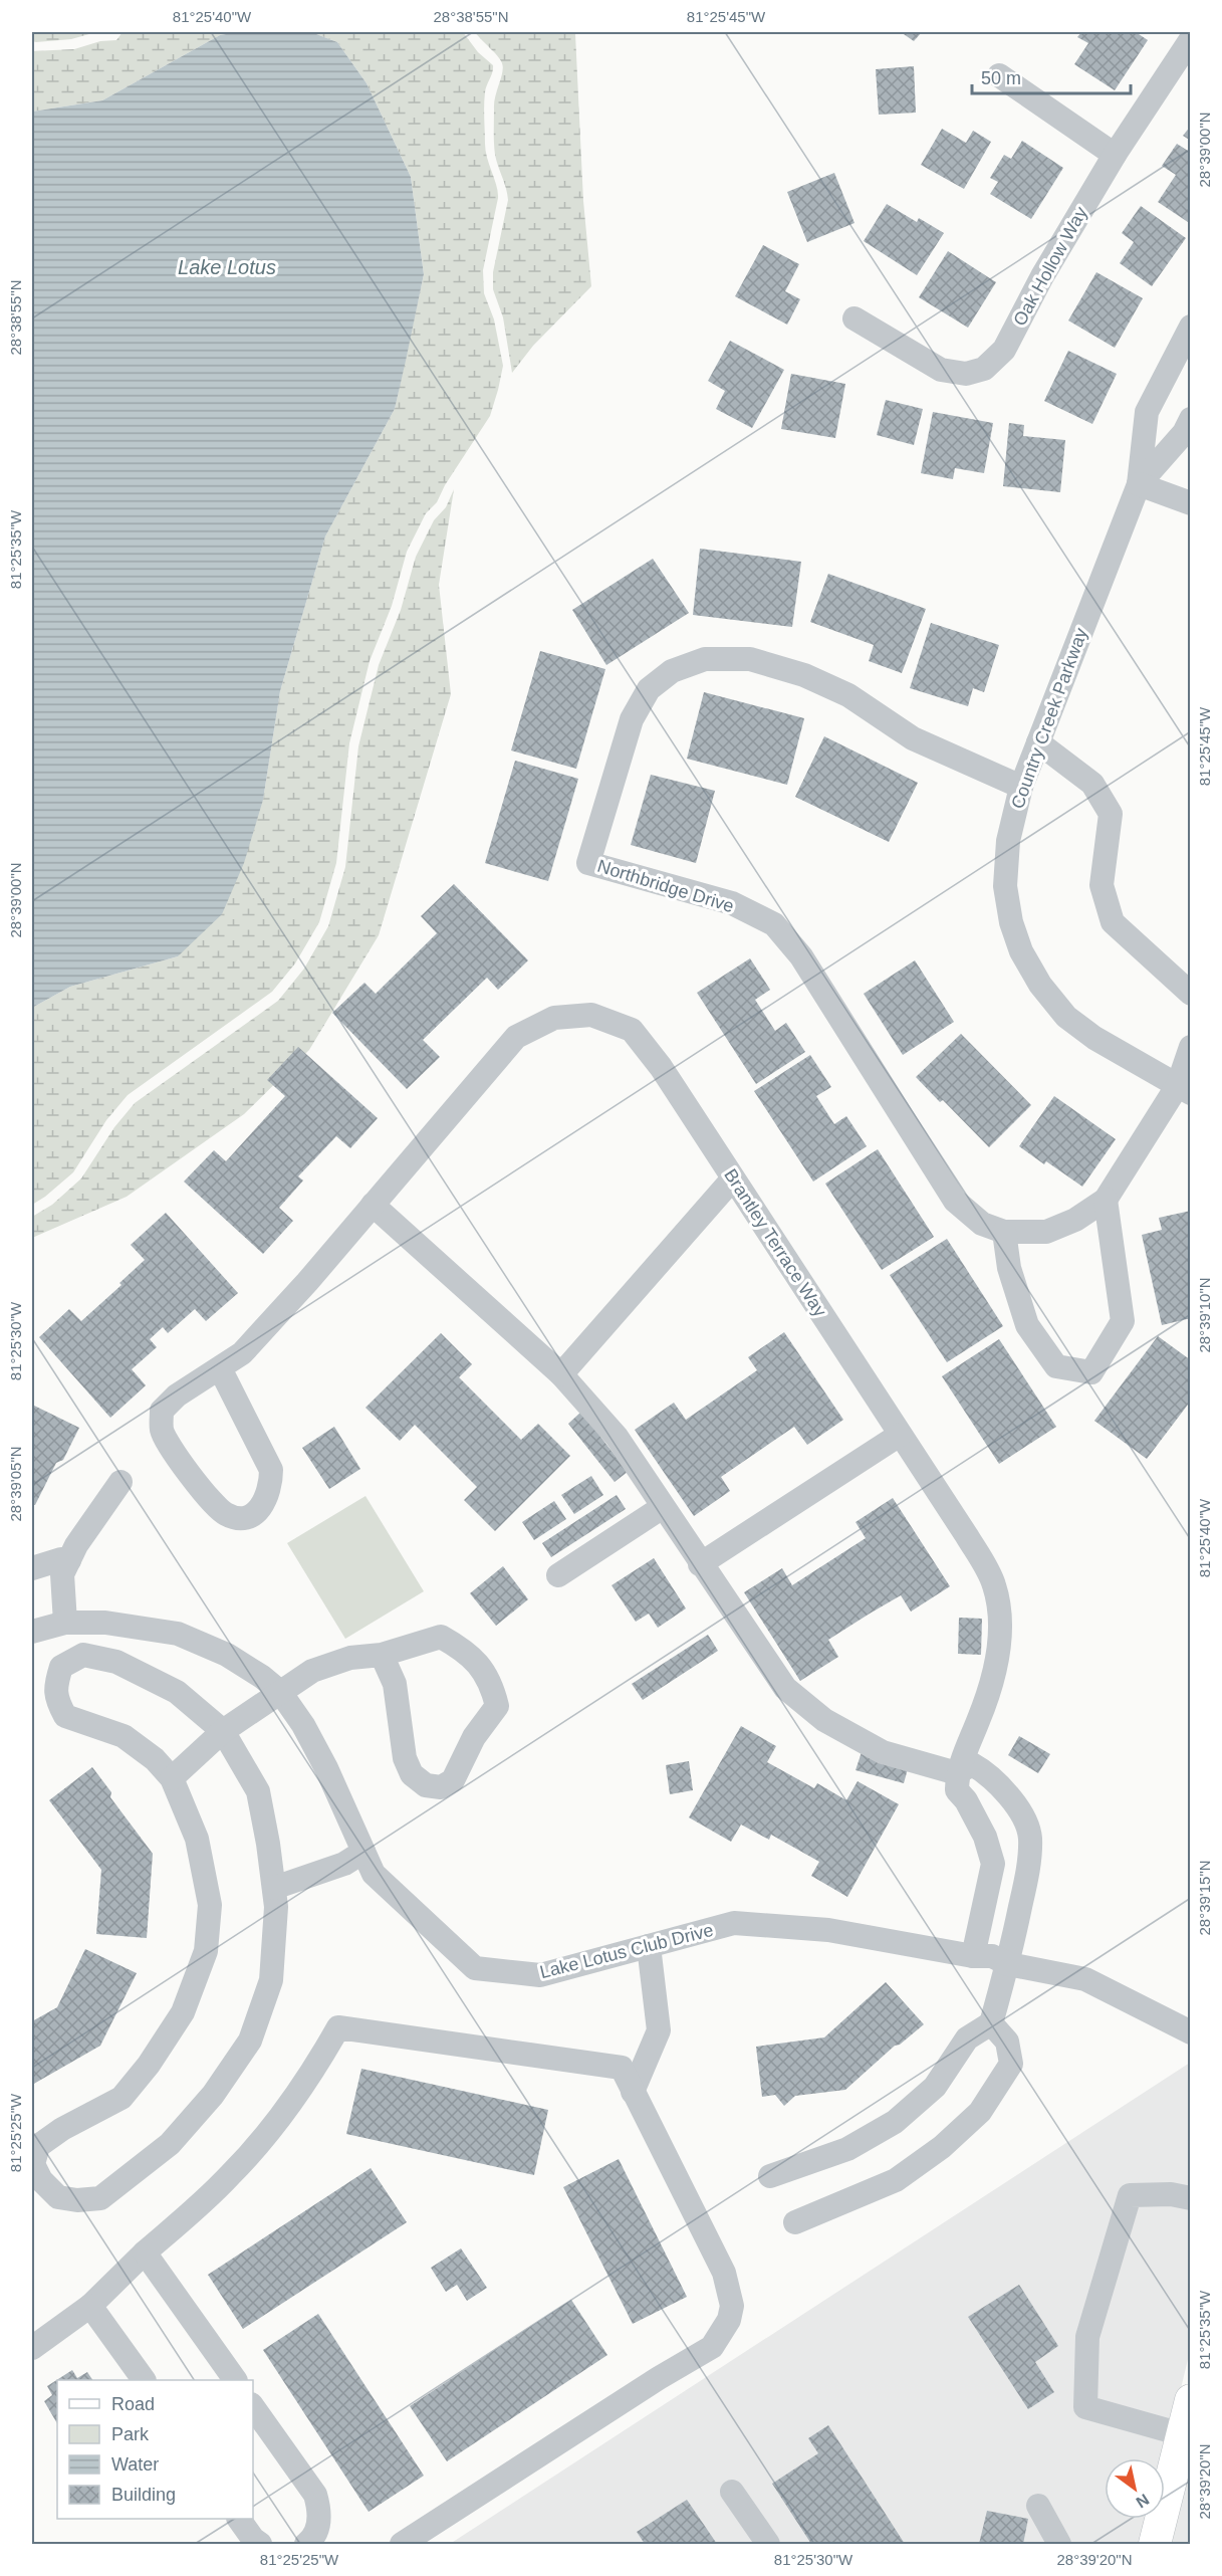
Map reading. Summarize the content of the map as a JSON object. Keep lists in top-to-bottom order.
{
  "streets": {
    "street": [
      "Oak Hollow Way",
      "Country Creek Parkway",
      "Northbridge Drive",
      "Brantley Terrace Way",
      "Lake Lotus Club Drive"
    ]
  },
  "crossings": [
    ["Country Creek Parkway", "Northbridge Drive"]
  ],
  "water": ["Lake Lotus"],
  "legend": [
    "Road",
    "Park",
    "Water",
    "Building"
  ],
  "scale_bar": "50 m",
  "north": "bottom right",
  "coordinates": [
    "81°25'40\"W",
    "28°38'55\"N",
    "81°25'45\"W",
    "28°39'00\"N",
    "81°25'35\"W",
    "28°39'10\"N",
    "81°25'30\"W",
    "28°39'05\"N",
    "28°39'15\"N",
    "81°25'25\"W",
    "28°39'20\"N"
  ]
}
